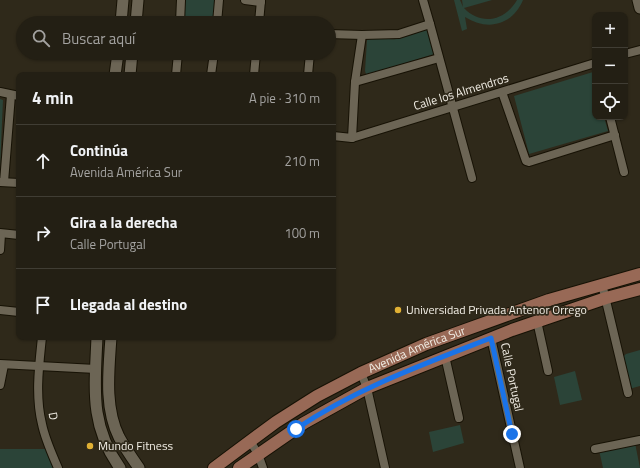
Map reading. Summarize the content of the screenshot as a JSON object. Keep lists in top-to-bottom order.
{
  "streets": {
    "main road": ["Avenida América Sur"],
    "street": ["Calle los Almendros", "Calle Portugal", "D"]
  },
  "crossings": [
    ["Avenida América Sur", "Calle Portugal"]
  ],
  "places": ["Universidad Privada Antenor Orrego", "Mundo Fitness"],
  "page": {
    "map_buttons": ["+", "−"],
    "search": "Buscar aquí",
    "heading": ["4 min", "A pie · 310 m"],
    "list": [
      ["Continúa", "Avenida América Sur", "210 m"],
      ["Gira a la derecha", "Calle Portugal", "100 m"],
      "Llegada al destino"
    ]
  }
}
